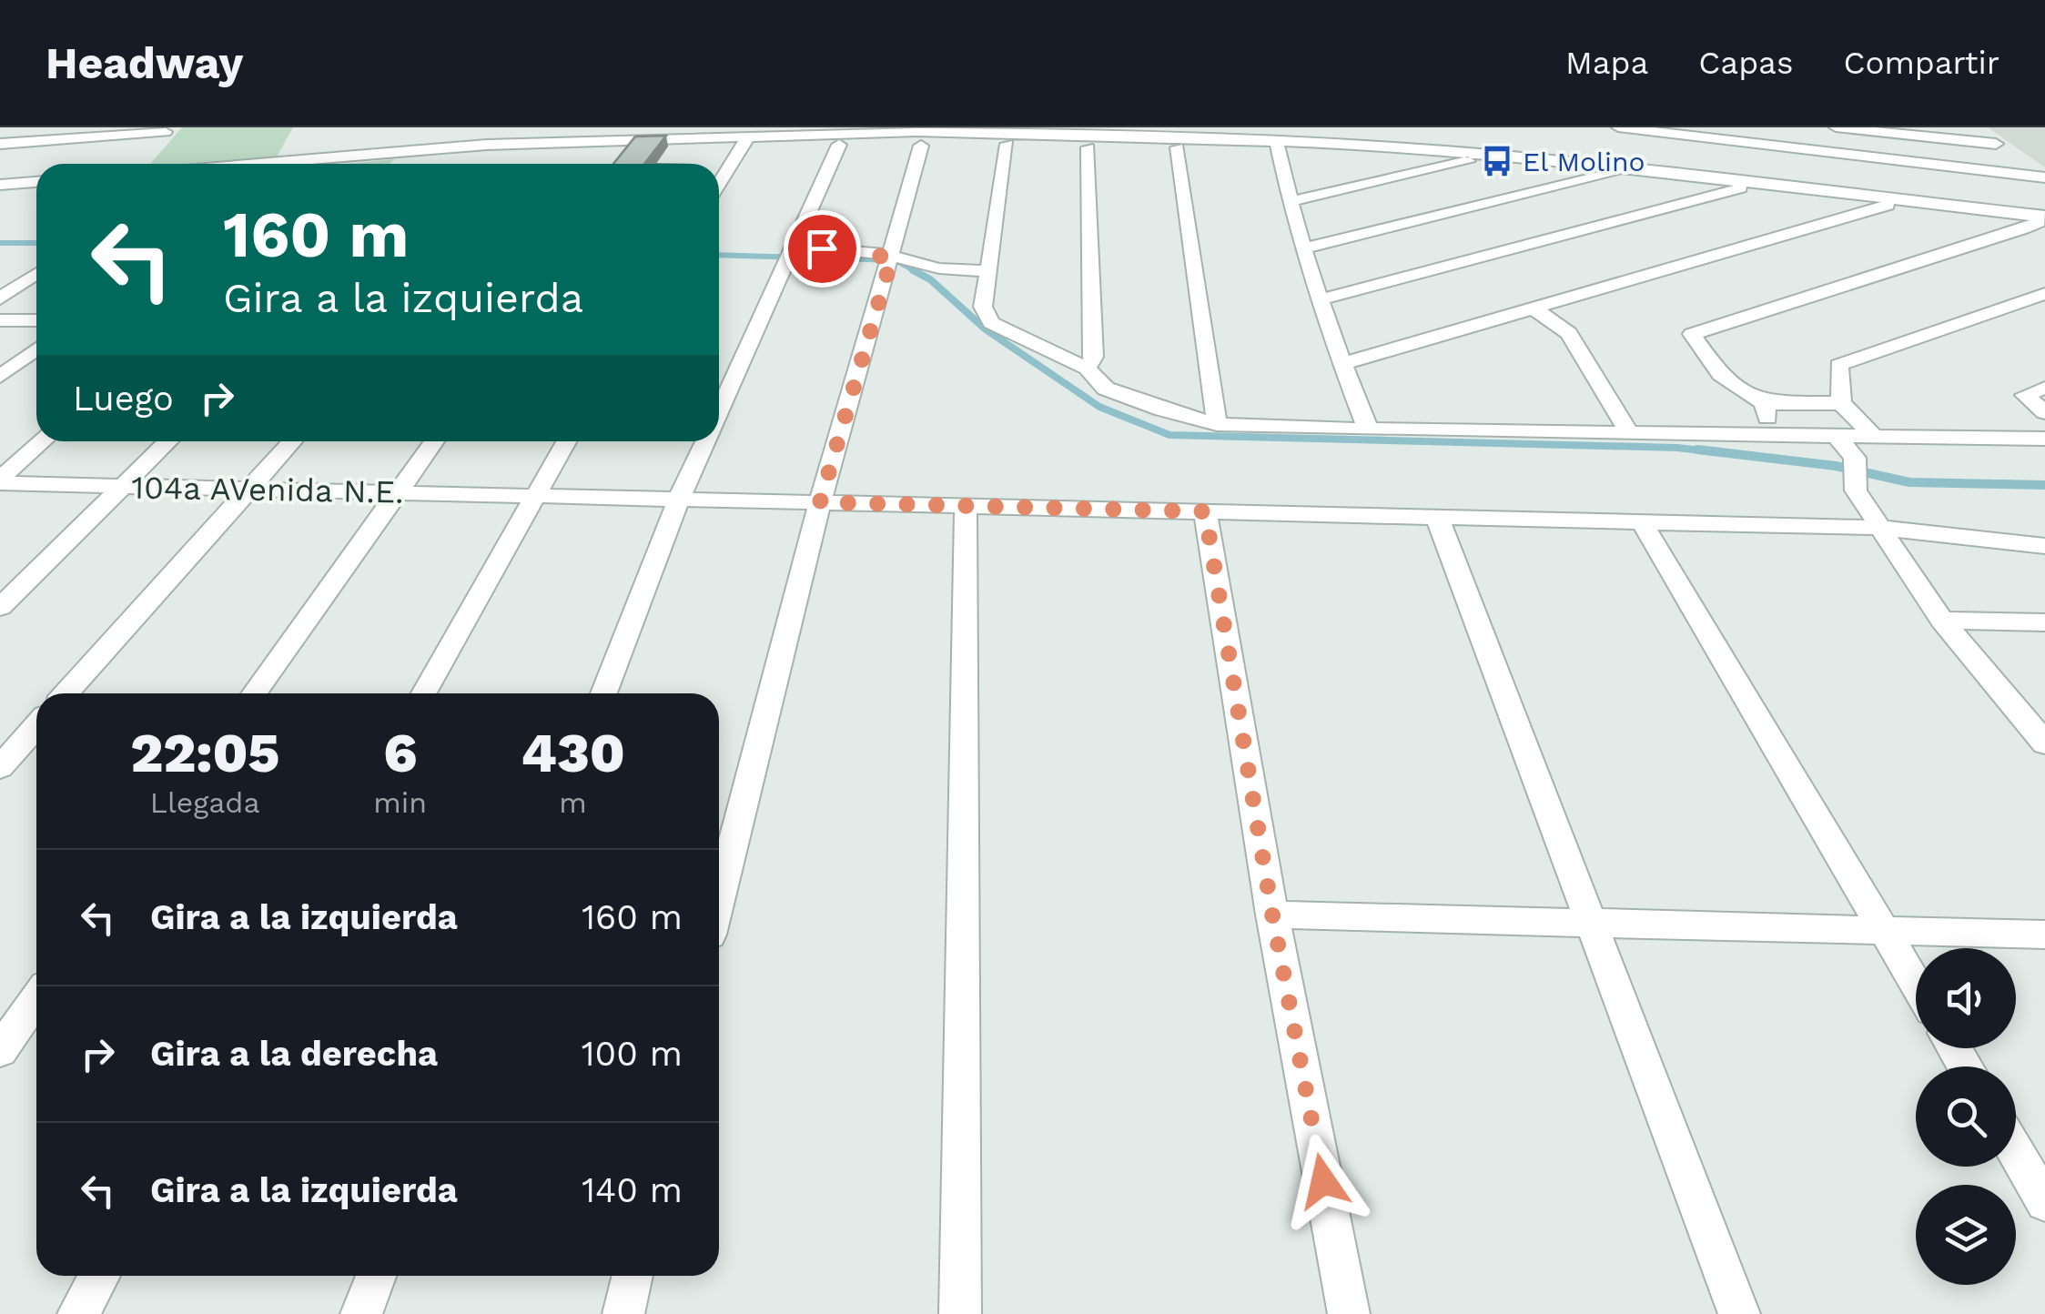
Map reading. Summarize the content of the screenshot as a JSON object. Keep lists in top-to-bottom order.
{
  "streets": {
    "street": ["104a AVenida N.E."]
  },
  "places": {
    "bus stop": ["El Molino"]
  },
  "page": {
    "header": "Headway",
    "nav": ["Mapa", "Capas", "Compartir"],
    "turn": ["160 m", "Gira a la izquierda"],
    "then": "Luego",
    "eta": [
      "22:05",
      "Llegada",
      "6",
      "min",
      "430",
      "m"
    ],
    "list": [
      {
        "name": "Gira a la izquierda",
        "value": "160 m"
      },
      {
        "name": "Gira a la derecha",
        "value": "100 m"
      },
      {
        "name": "Gira a la izquierda",
        "value": "140 m"
      }
    ]
  }
}
